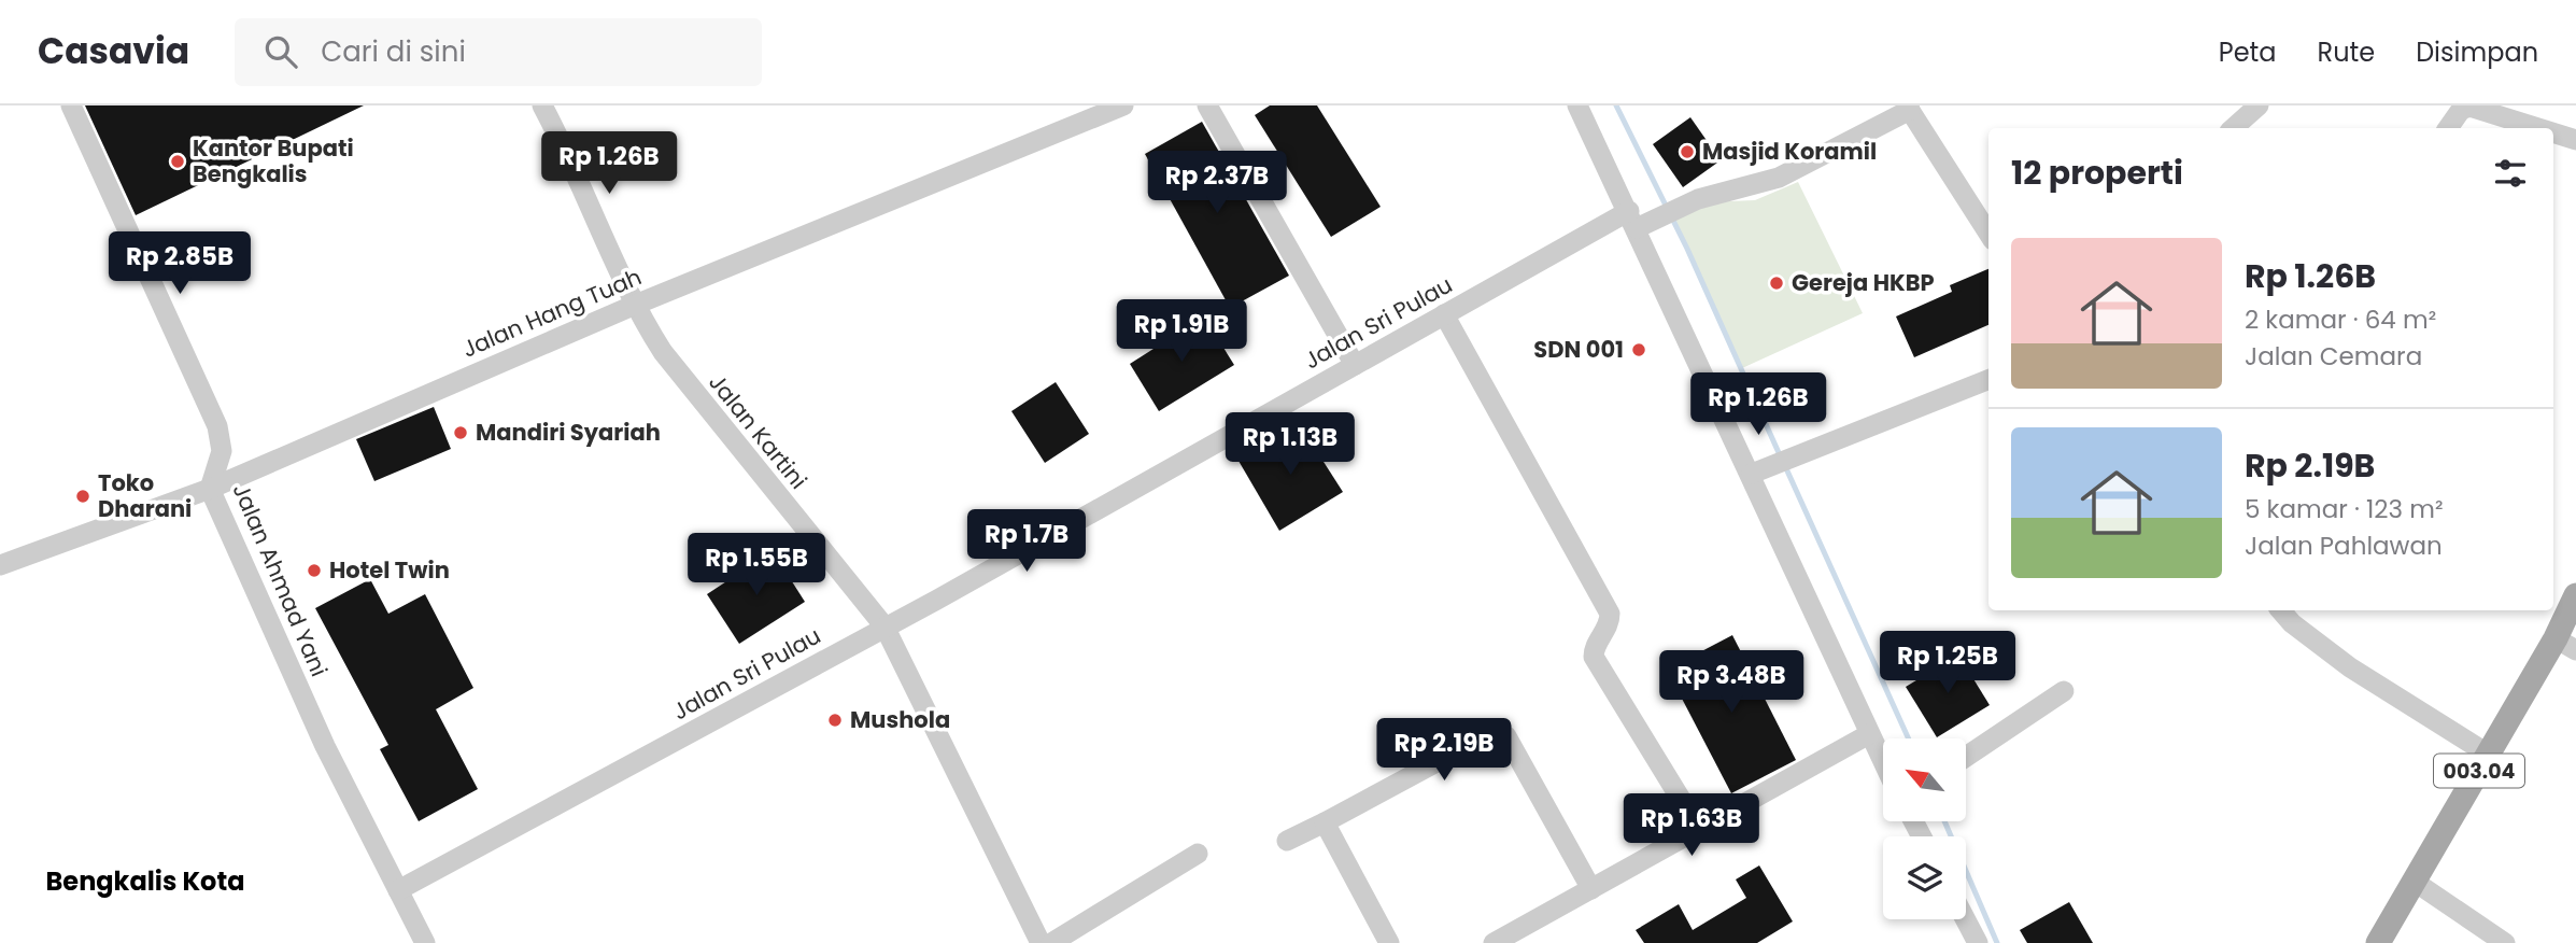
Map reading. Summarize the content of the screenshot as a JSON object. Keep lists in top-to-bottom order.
{
  "streets": {
    "main road": ["003.04"],
    "street": [
      "Jalan Hang Tuah",
      "Jalan Sri Pulau",
      "Jalan Kartini",
      "Jalan Ahmad Yani"
    ]
  },
  "crossings": [
    ["Jalan Hang Tuah", "Jalan Kartini"],
    ["Jalan Hang Tuah", "Jalan Ahmad Yani"],
    ["Jalan Sri Pulau", "Jalan Kartini"],
    ["Jalan Sri Pulau", "Jalan Ahmad Yani"]
  ],
  "districts": ["Bengkalis Kota"],
  "places": [
    "Masjid Koramil",
    "Kantor Bupati Bengkalis",
    "Gereja HKBP",
    "SDN 001",
    "Mandiri Syariah",
    "Toko Dharani",
    "Hotel Twin",
    "Mushola"
  ],
  "north": "top left",
  "page": {
    "header": "Casavia",
    "search": "Cari di sini",
    "nav": ["Peta", "Rute", "Disimpan"],
    "heading": "12 properti",
    "price": [
      "Rp 1.26B",
      "Rp 2.37B",
      "Rp 2.85B",
      "Rp 1.91B",
      "Rp 1.26B",
      "Rp 1.13B",
      "Rp 1.7B",
      "Rp 1.55B",
      "Rp 1.25B",
      "Rp 3.48B",
      "Rp 2.19B",
      "Rp 1.63B"
    ],
    "list": [
      {
        "name": "Rp 1.26B",
        "note": "2 kamar · 64 m² · Jalan Cemara"
      },
      {
        "name": "Rp 2.19B",
        "note": "5 kamar · 123 m² · Jalan Pahlawan"
      }
    ]
  }
}
